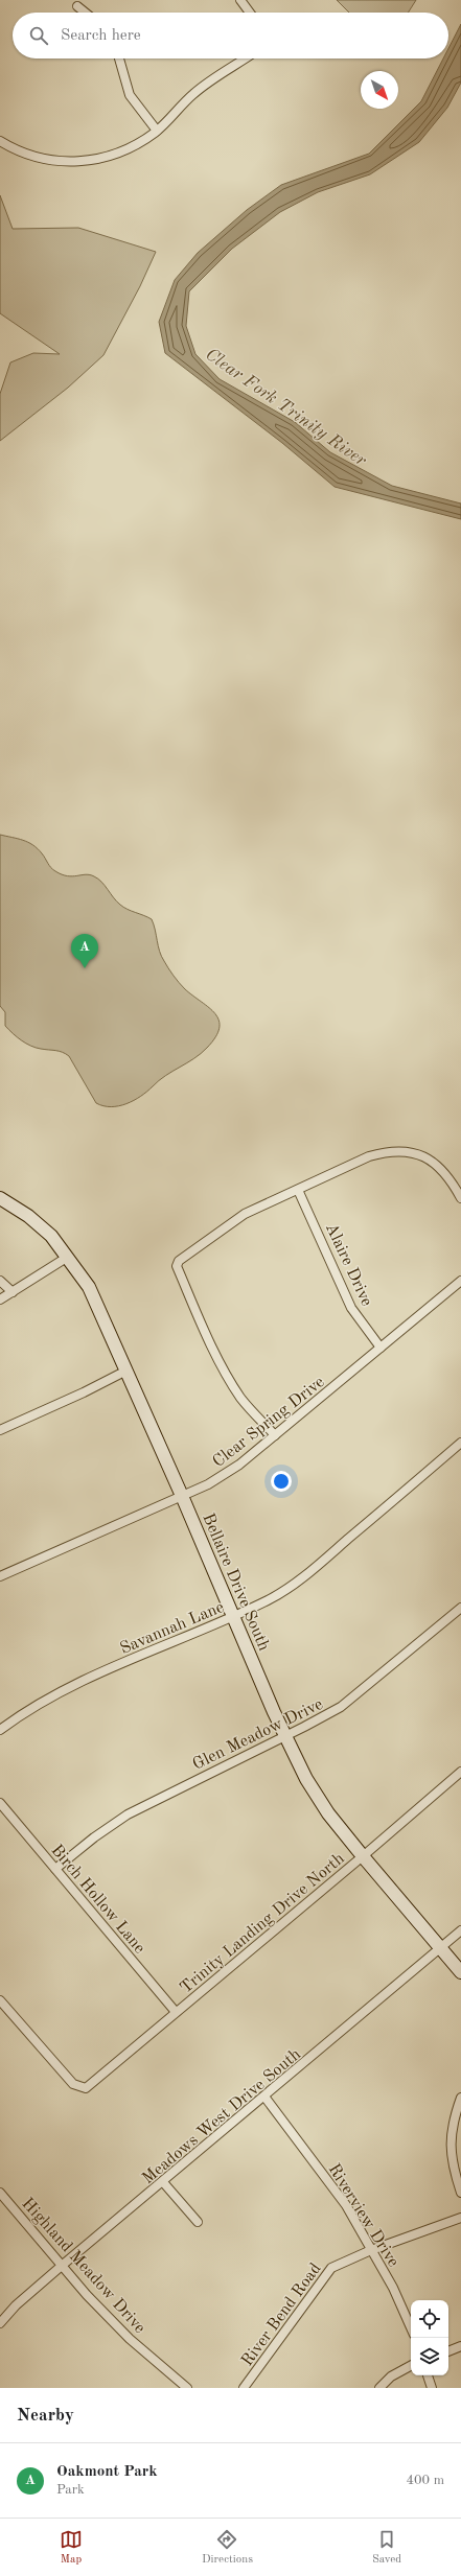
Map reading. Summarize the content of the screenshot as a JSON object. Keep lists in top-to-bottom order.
{
  "streets": {
    "street": [
      "Alaire Drive",
      "Clear Spring Drive",
      "Bellaire Drive South",
      "Savannah Lane",
      "Glen Meadow Drive",
      "Birch Hollow Lane",
      "Trinity Landing Drive North",
      "Meadows West Drive South",
      "Riverview Drive",
      "Highland Meadow Drive",
      "River Bend Road"
    ]
  },
  "crossings": [
    ["Alaire Drive", "Clear Spring Drive"],
    ["Clear Spring Drive", "Bellaire Drive South"],
    ["Bellaire Drive South", "Savannah Lane"],
    ["Bellaire Drive South", "Glen Meadow Drive"],
    ["Bellaire Drive South", "Trinity Landing Drive North"],
    ["Bellaire Drive South", "Meadows West Drive South"],
    ["Glen Meadow Drive", "Birch Hollow Lane"],
    ["Birch Hollow Lane", "Trinity Landing Drive North"],
    ["Meadows West Drive South", "Riverview Drive"],
    ["Meadows West Drive South", "Highland Meadow Drive"],
    ["Riverview Drive", "River Bend Road"]
  ],
  "water": ["Clear Fork Trinity River"],
  "north": "bottom right",
  "page": {
    "search": "Search here",
    "pins": "A",
    "heading": "Nearby",
    "list": [
      {
        "mark": "A",
        "name": "Oakmont Park",
        "note": "Park",
        "value": "400 m"
      }
    ],
    "nav": ["Map", "Directions", "Saved"]
  }
}
